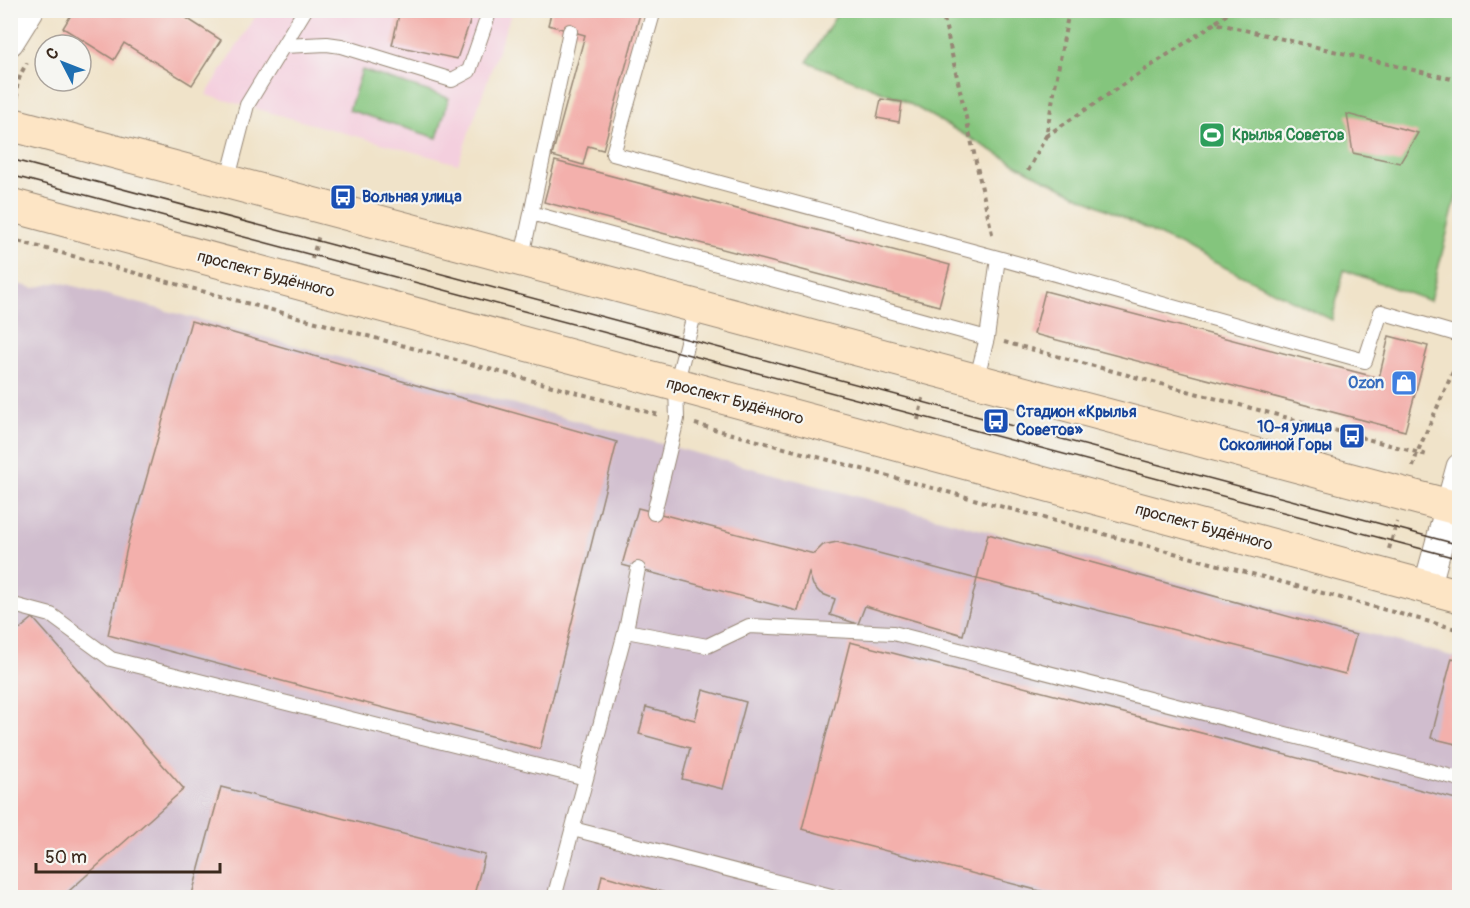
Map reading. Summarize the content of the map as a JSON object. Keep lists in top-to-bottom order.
{
  "streets": {
    "main road": ["проспект Будённого"]
  },
  "places": {
    "sports": ["Крылья Советов"],
    "bus stop": ["Вольная улица", "Стадион «Крылья Советов»", "10-я улица Соколиной Горы"],
    "shop": ["Ozon"]
  },
  "scale_bar": "50 m",
  "north": "top left"
}
